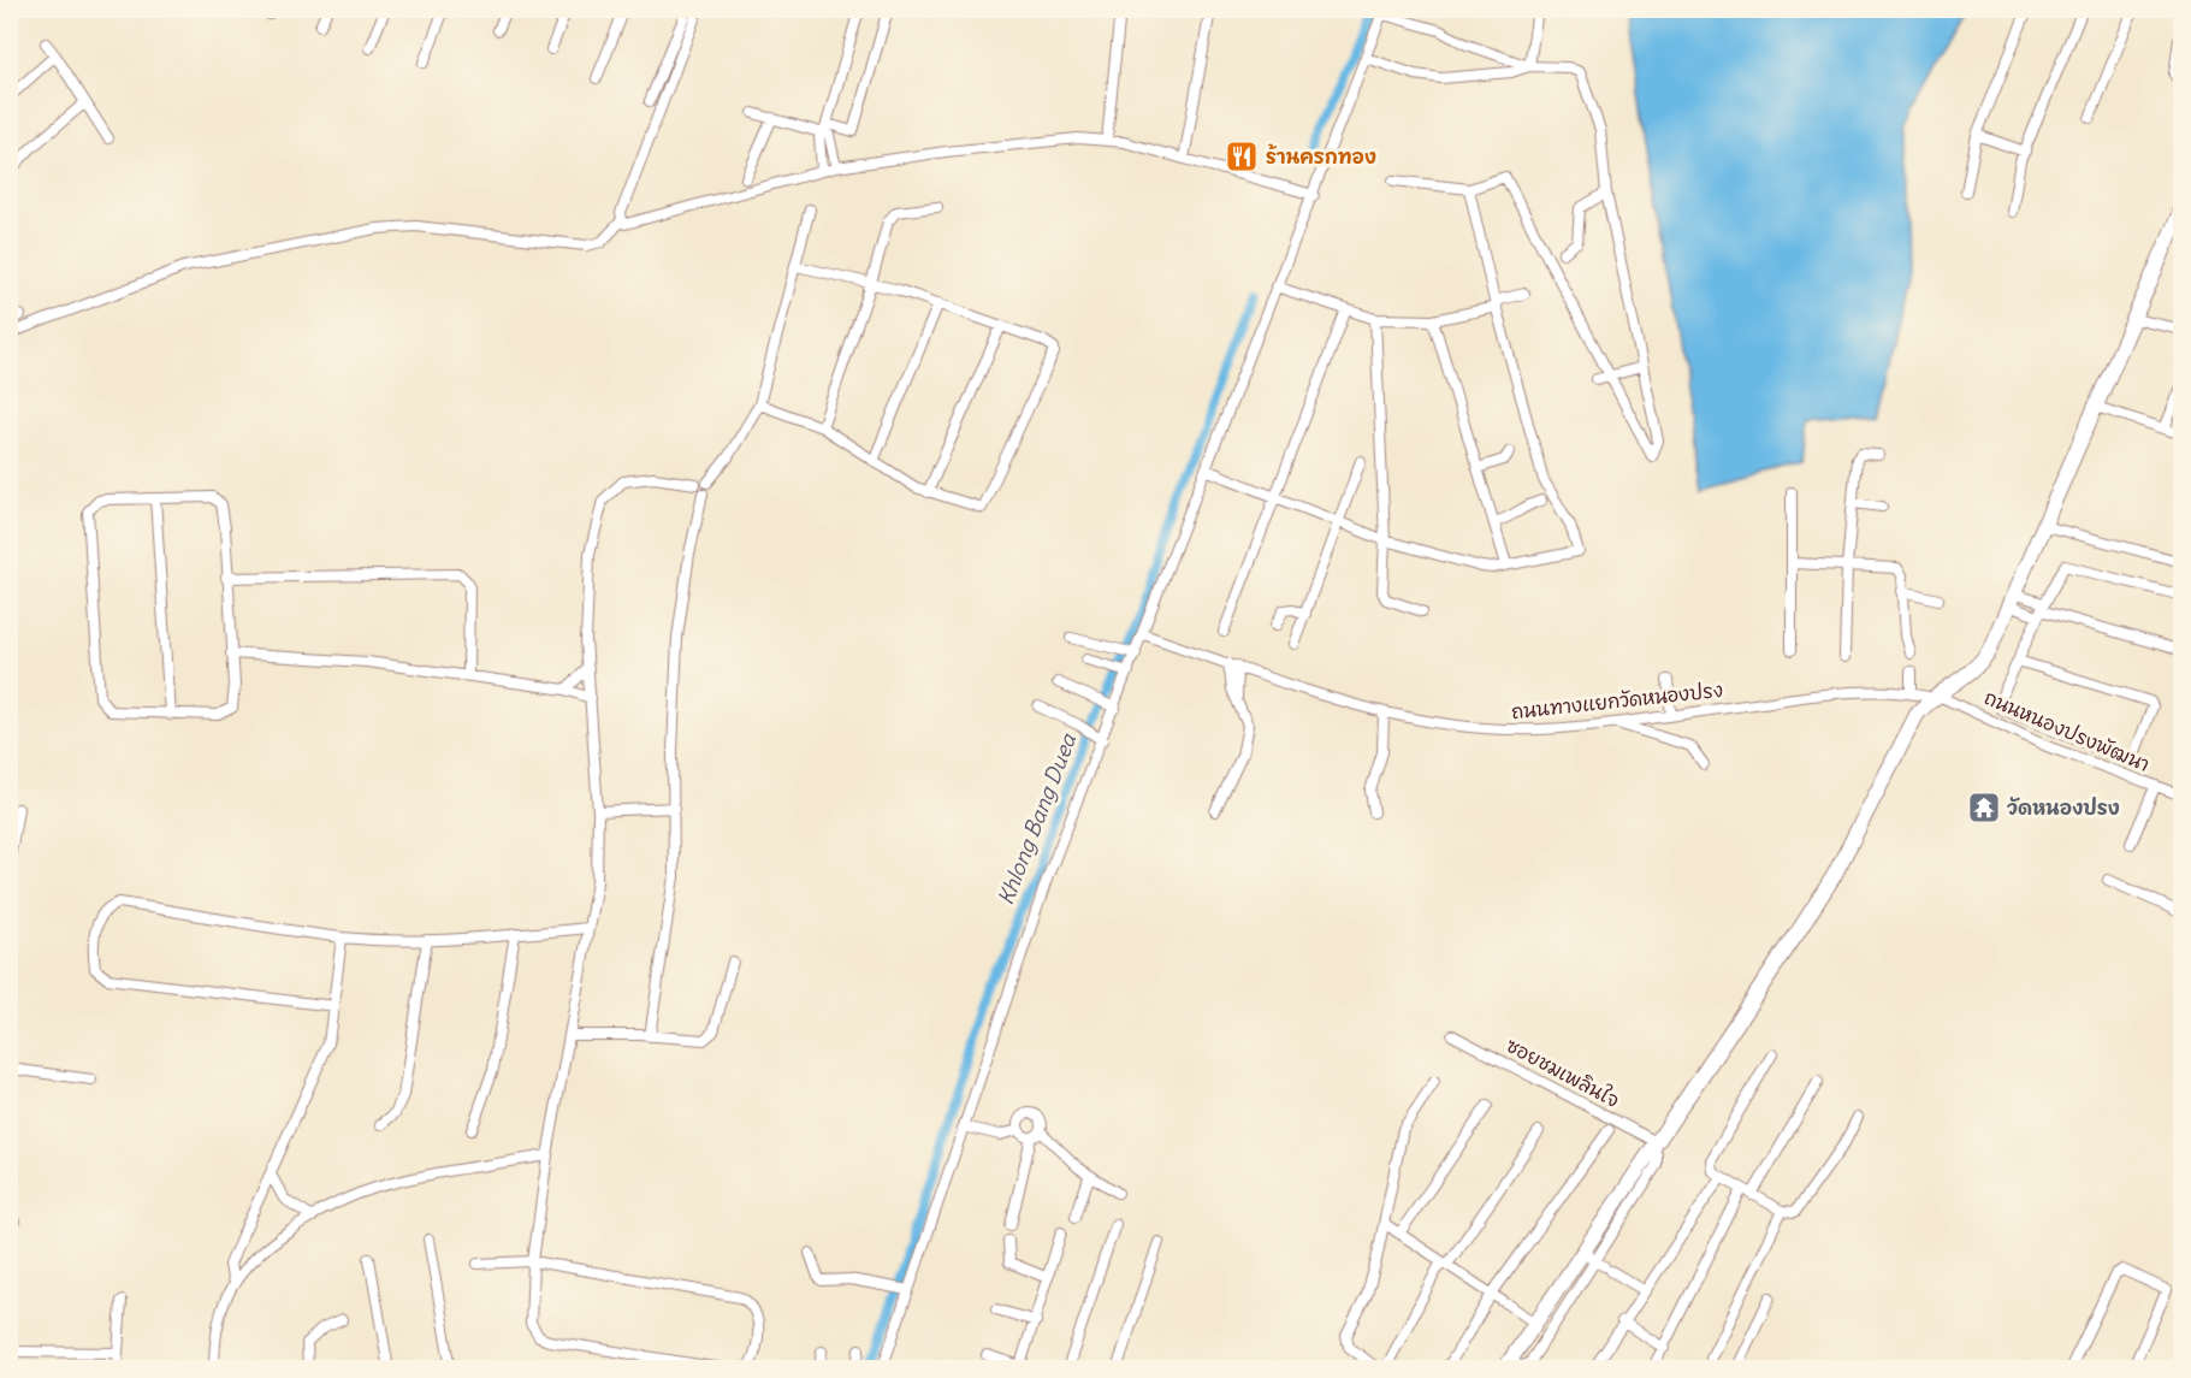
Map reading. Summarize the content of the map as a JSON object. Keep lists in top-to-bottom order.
{
  "streets": {
    "street": ["ถนนทางแยกวัดหนองปรง", "ถนนหนองปรงพัฒนา", "ซอยชมเพลินใจ"]
  },
  "crossings": [
    ["ถนนทางแยกวัดหนองปรง", "ถนนหนองปรงพัฒนา"]
  ],
  "water": ["Khlong Bang Duea"],
  "places": {
    "restaurant": ["ร้านครกทอง"],
    "temple": ["วัดหนองปรง"]
  }
}
